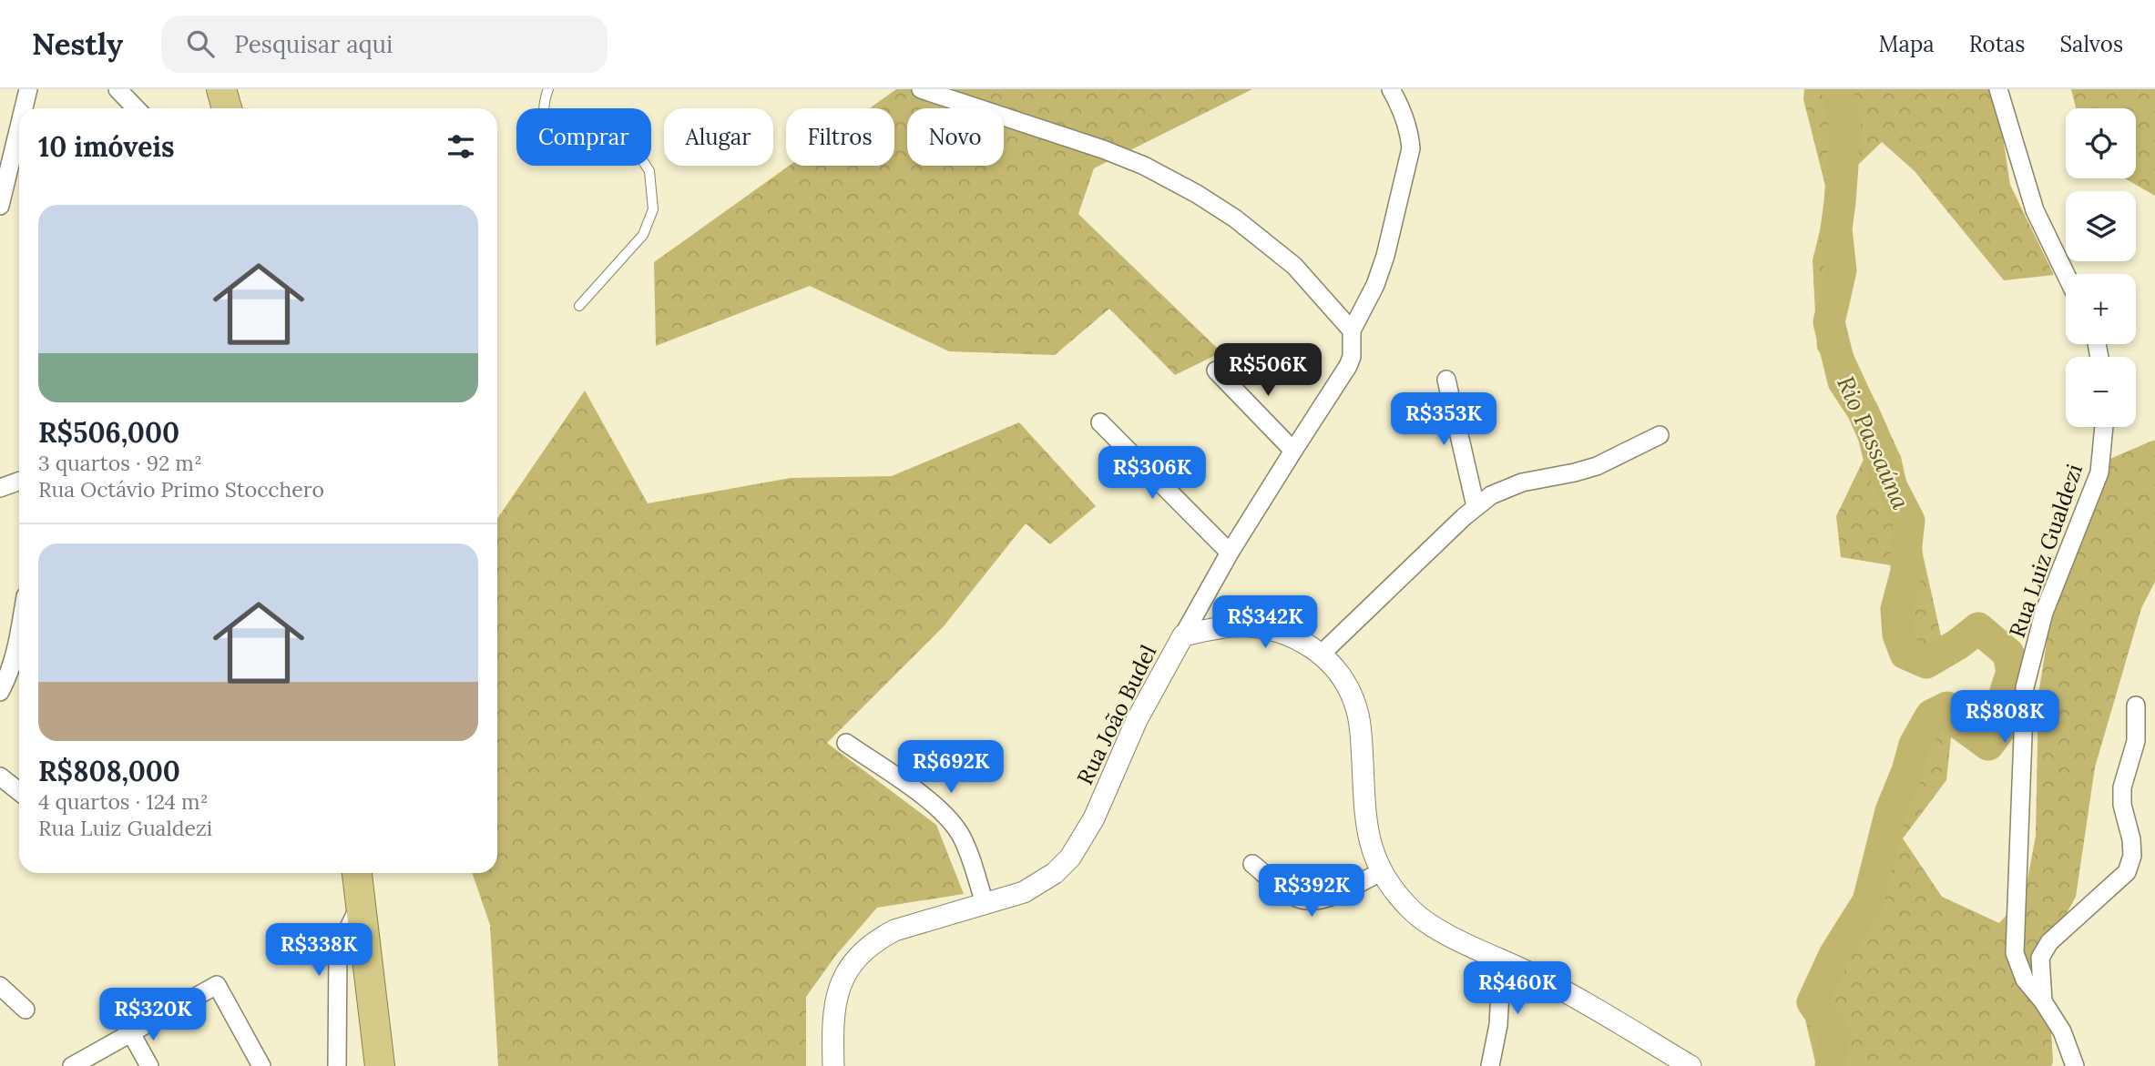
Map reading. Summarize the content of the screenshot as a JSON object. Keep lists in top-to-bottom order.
{
  "streets": {
    "street": ["Rua Luiz Gualdezi", "Rua João Budel"]
  },
  "water": ["Rio Passaúna"],
  "page": {
    "header": "Nestly",
    "search": "Pesquisar aqui",
    "nav": ["Mapa", "Rotas", "Salvos"],
    "map_buttons": ["+", "−"],
    "chip": [
      "Comprar",
      "Alugar",
      "Filtros",
      "Novo"
    ],
    "heading": "10 imóveis",
    "list": [
      {
        "name": "R$506,000",
        "note": "3 quartos · 92 m² · Rua Octávio Primo Stocchero"
      },
      {
        "name": "R$808,000",
        "note": "4 quartos · 124 m² · Rua Luiz Gualdezi"
      }
    ],
    "price": [
      "R$506K",
      "R$353K",
      "R$306K",
      "R$342K",
      "R$808K",
      "R$692K",
      "R$392K",
      "R$338K",
      "R$460K",
      "R$320K"
    ]
  }
}
